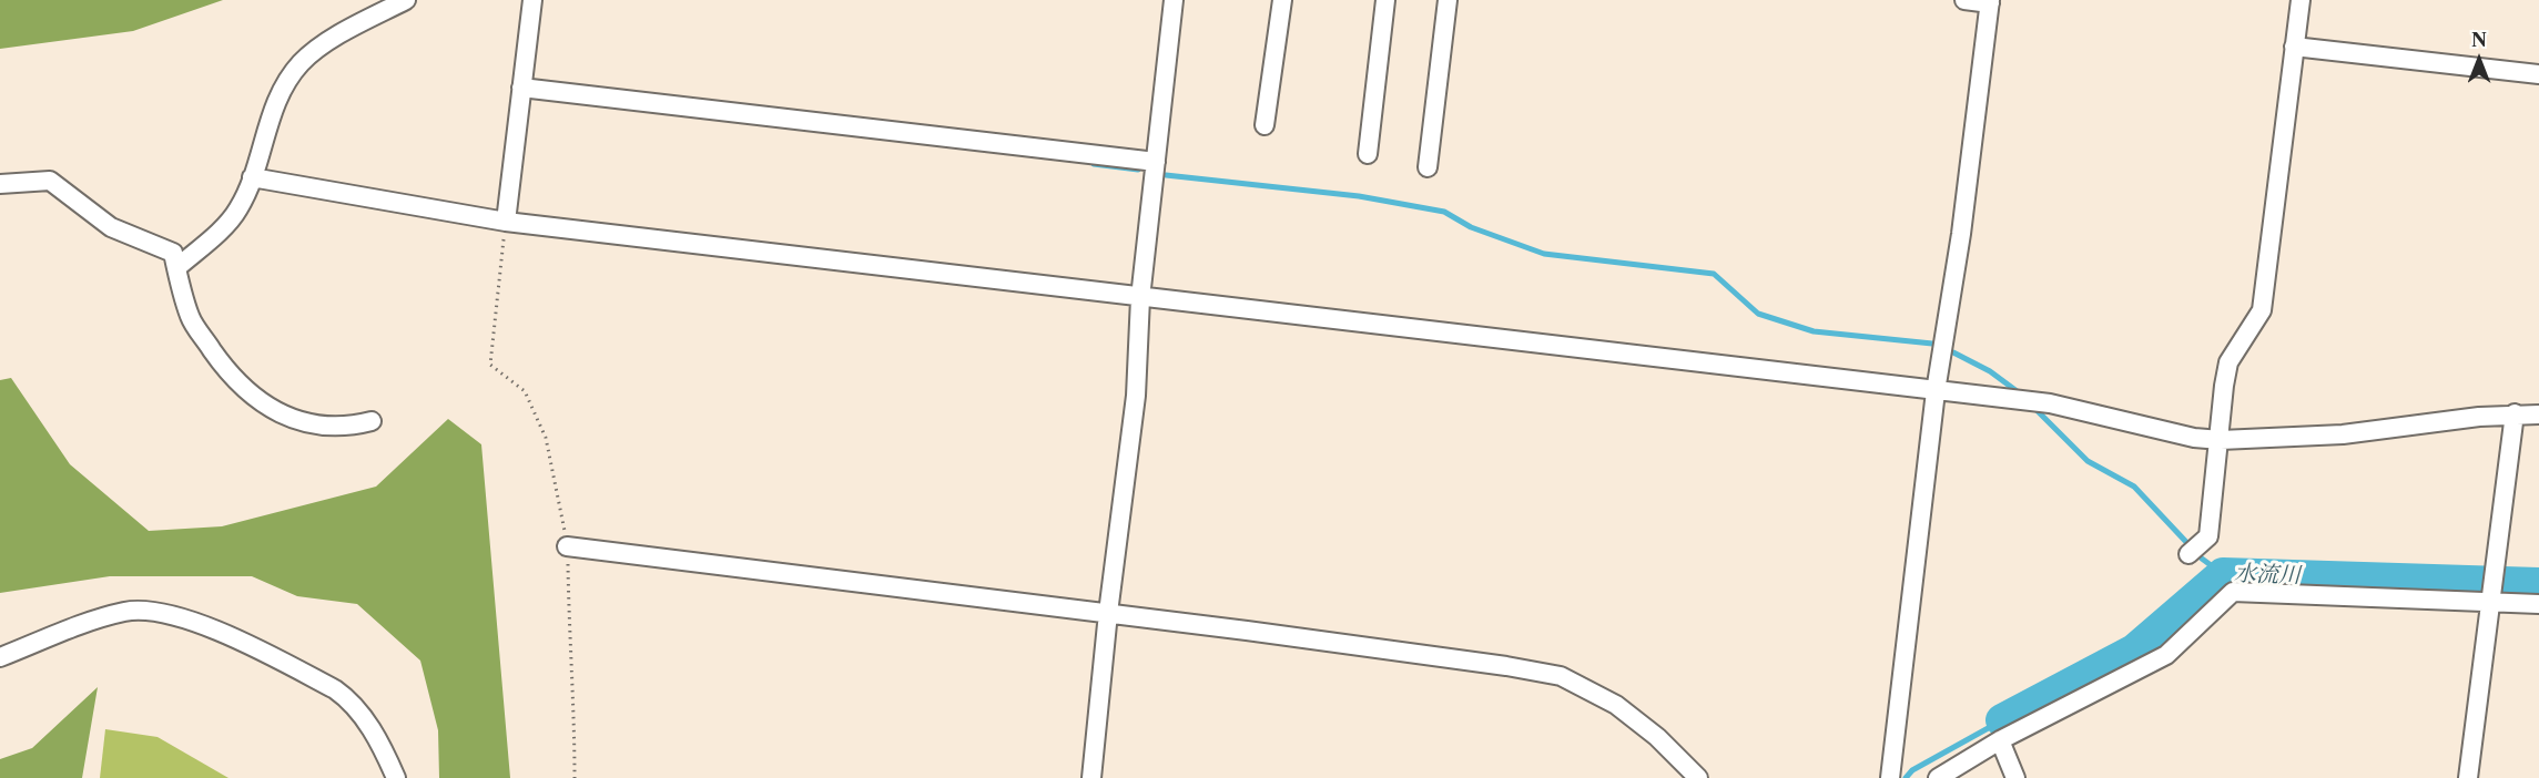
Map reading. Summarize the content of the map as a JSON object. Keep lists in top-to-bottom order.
{
  "water": ["水流川"],
  "north": "top"
}
